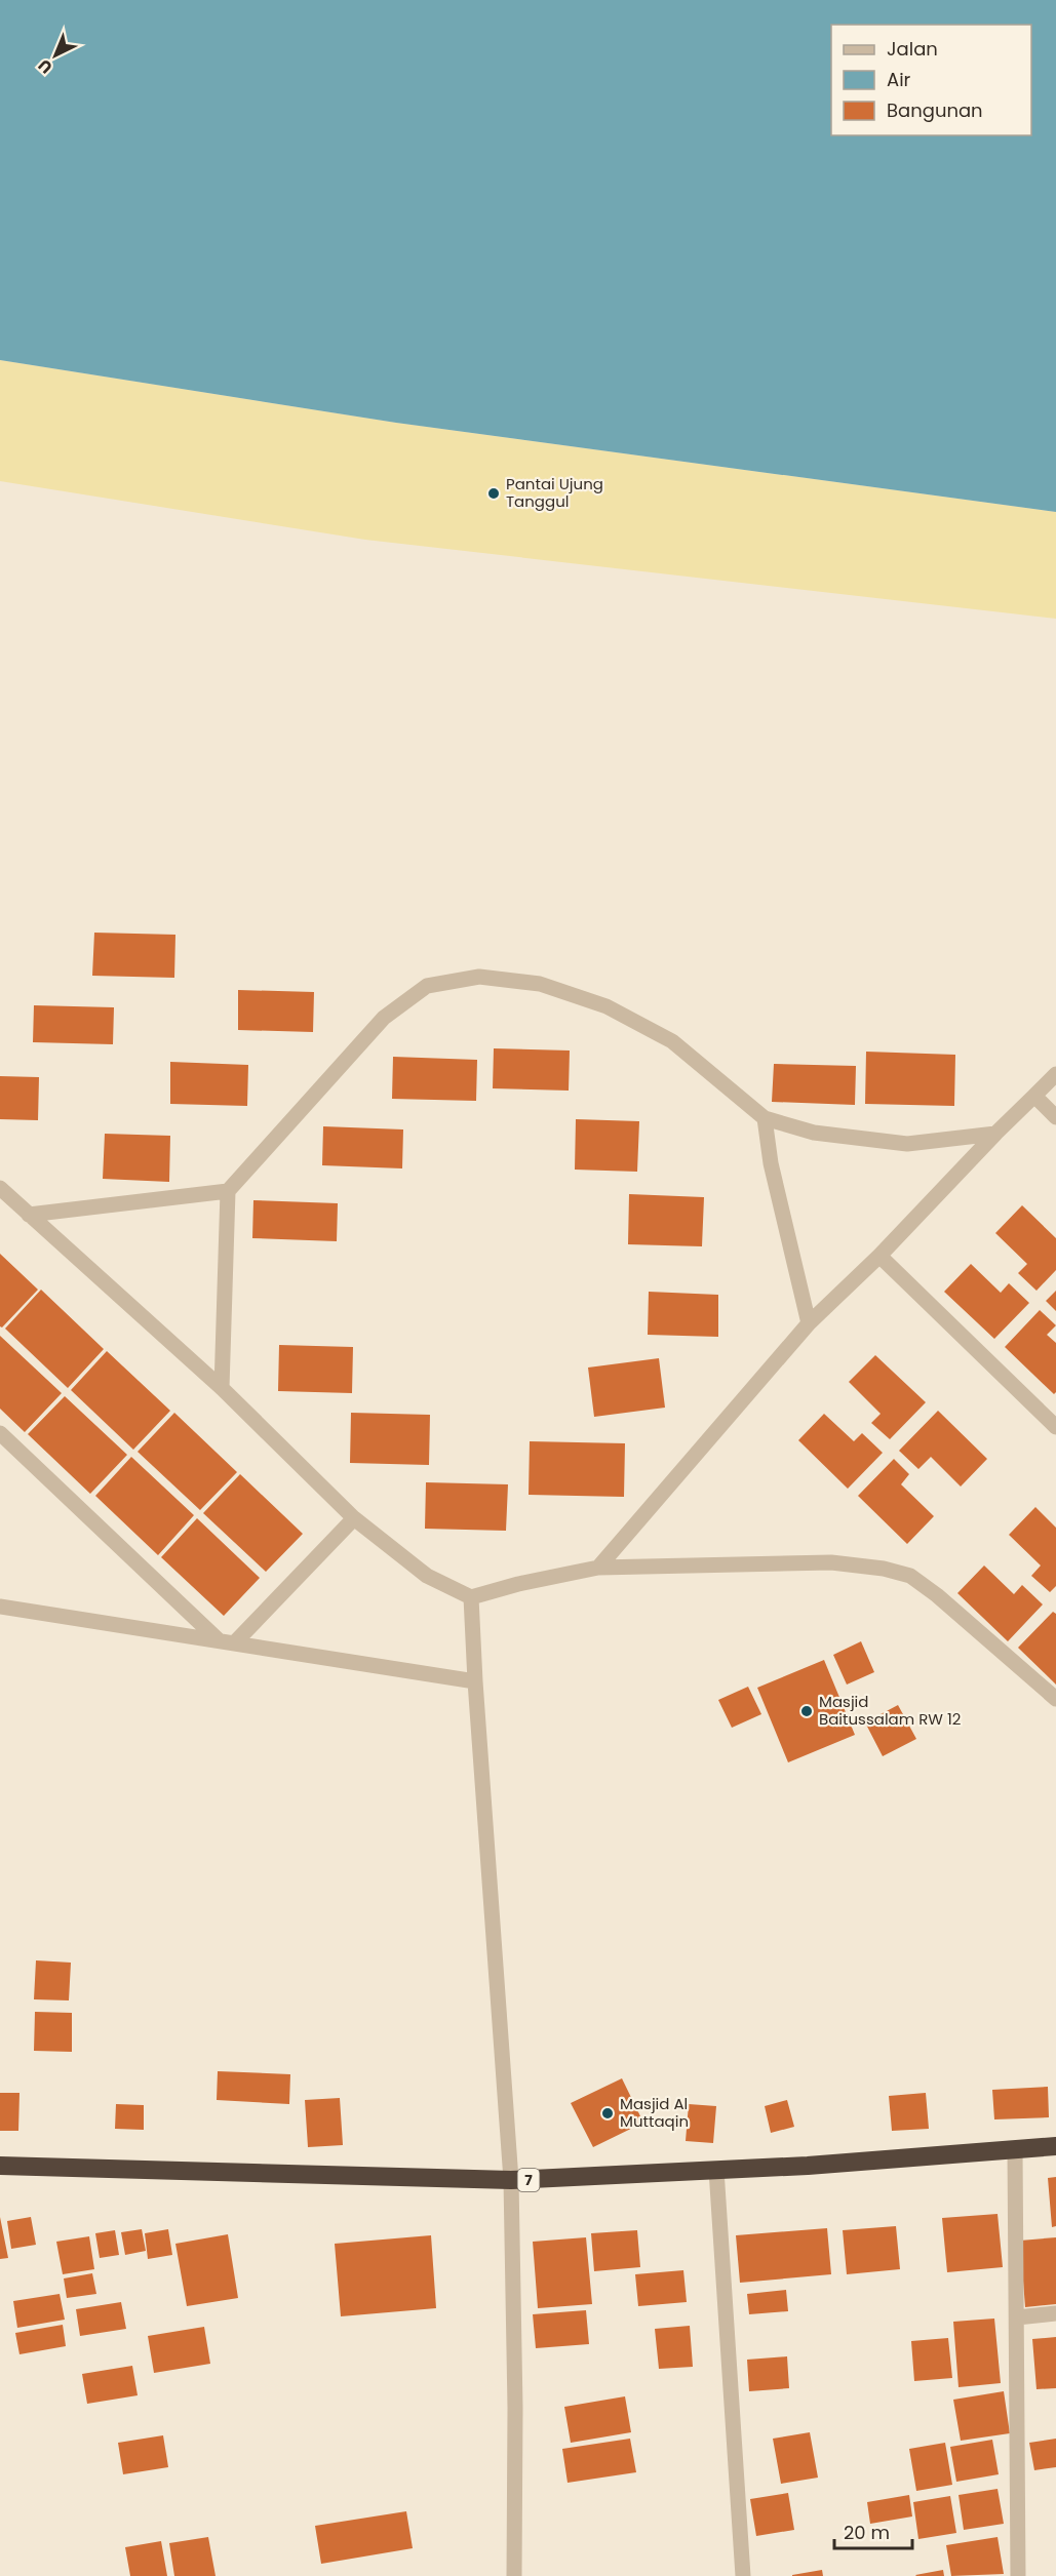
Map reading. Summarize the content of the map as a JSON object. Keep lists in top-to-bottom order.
{
  "streets": {
    "highway": ["7"]
  },
  "places": ["Pantai Ujung Tanggul", "Masjid Baitussalam RW 12", "Masjid Al Muttaqin"],
  "legend": ["Jalan", "Air", "Bangunan"],
  "scale_bar": "20 m",
  "north": "bottom left"
}
